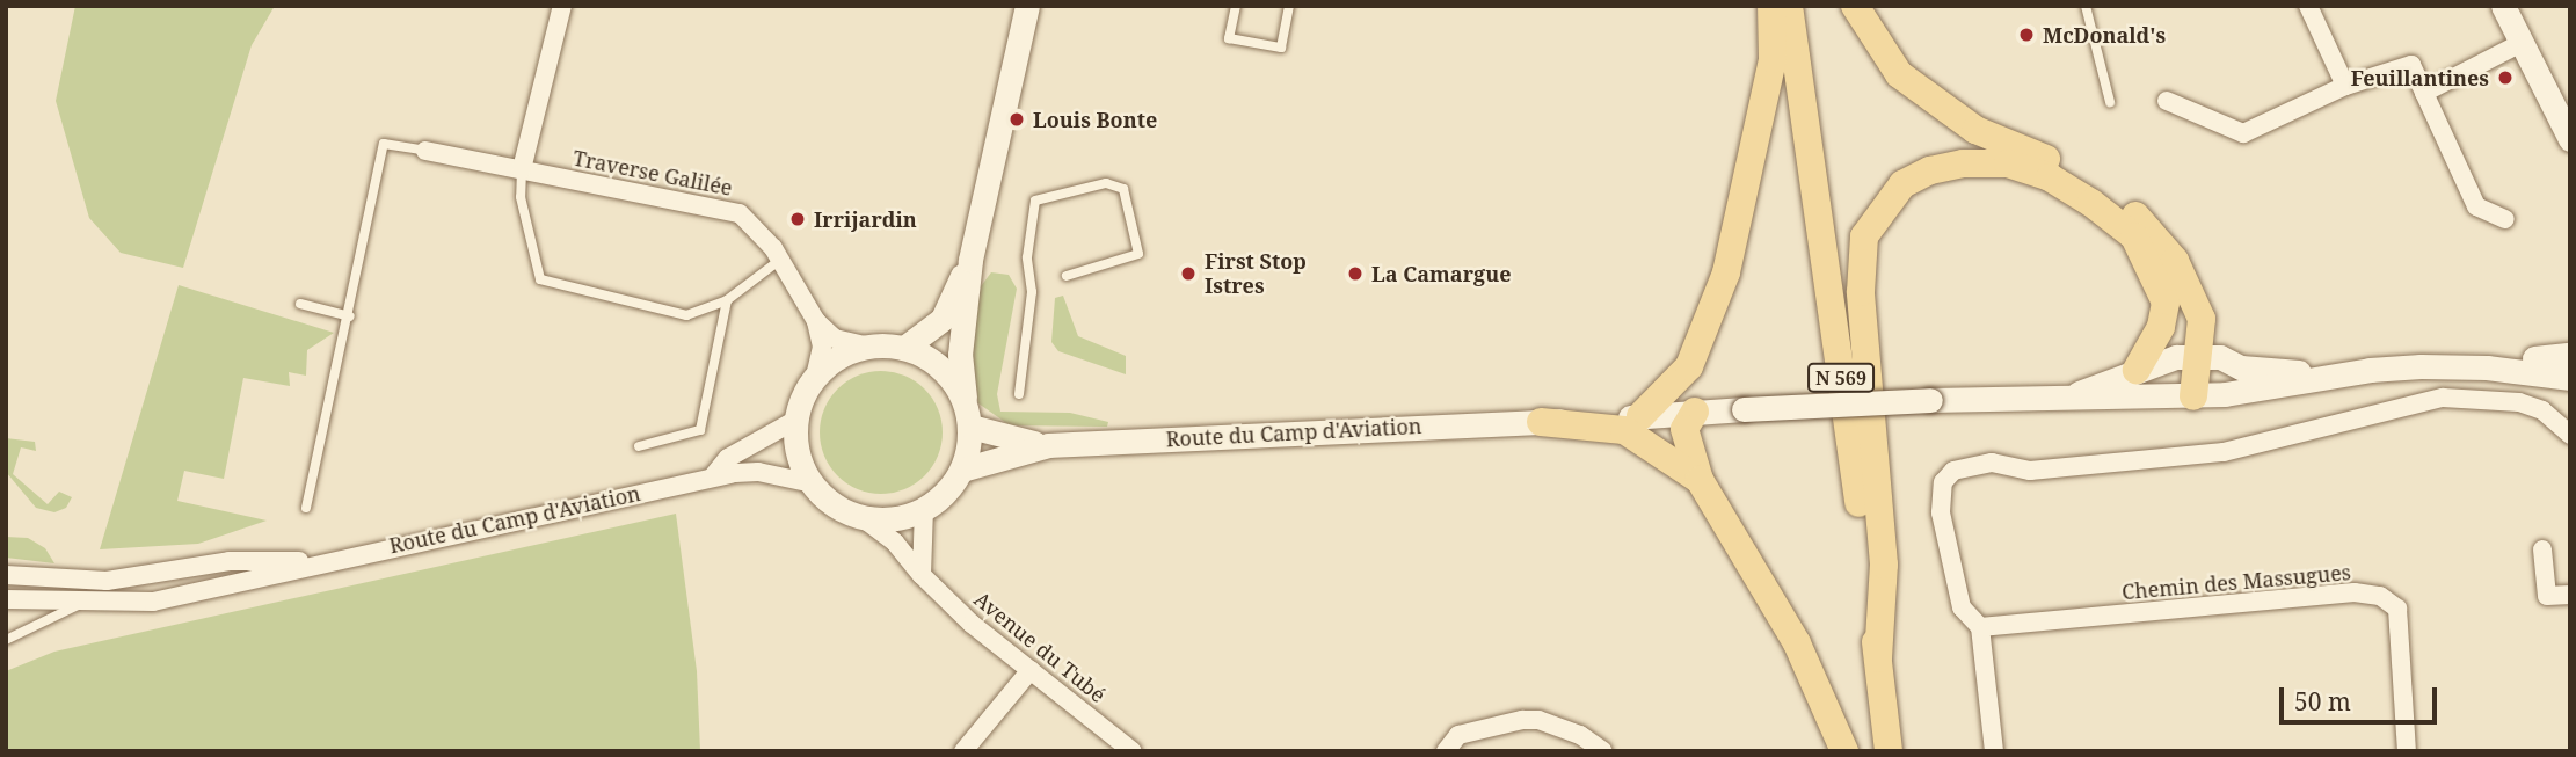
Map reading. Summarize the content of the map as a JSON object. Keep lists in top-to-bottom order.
{
  "streets": {
    "main road": ["N 569"],
    "street": [
      "Traverse Galilée",
      "Route du Camp d'Aviation",
      "Chemin des Massugues",
      "Avenue du Tubé"
    ]
  },
  "crossings": [
    ["Traverse Galilée", "Route du Camp d'Aviation"],
    ["Traverse Galilée", "Avenue du Tubé"],
    ["Route du Camp d'Aviation", "Avenue du Tubé"]
  ],
  "places": [
    "McDonald's",
    "Feuillantines",
    "Louis Bonte",
    "Irrijardin",
    "First Stop Istres",
    "La Camargue"
  ],
  "scale_bar": "50 m"
}
